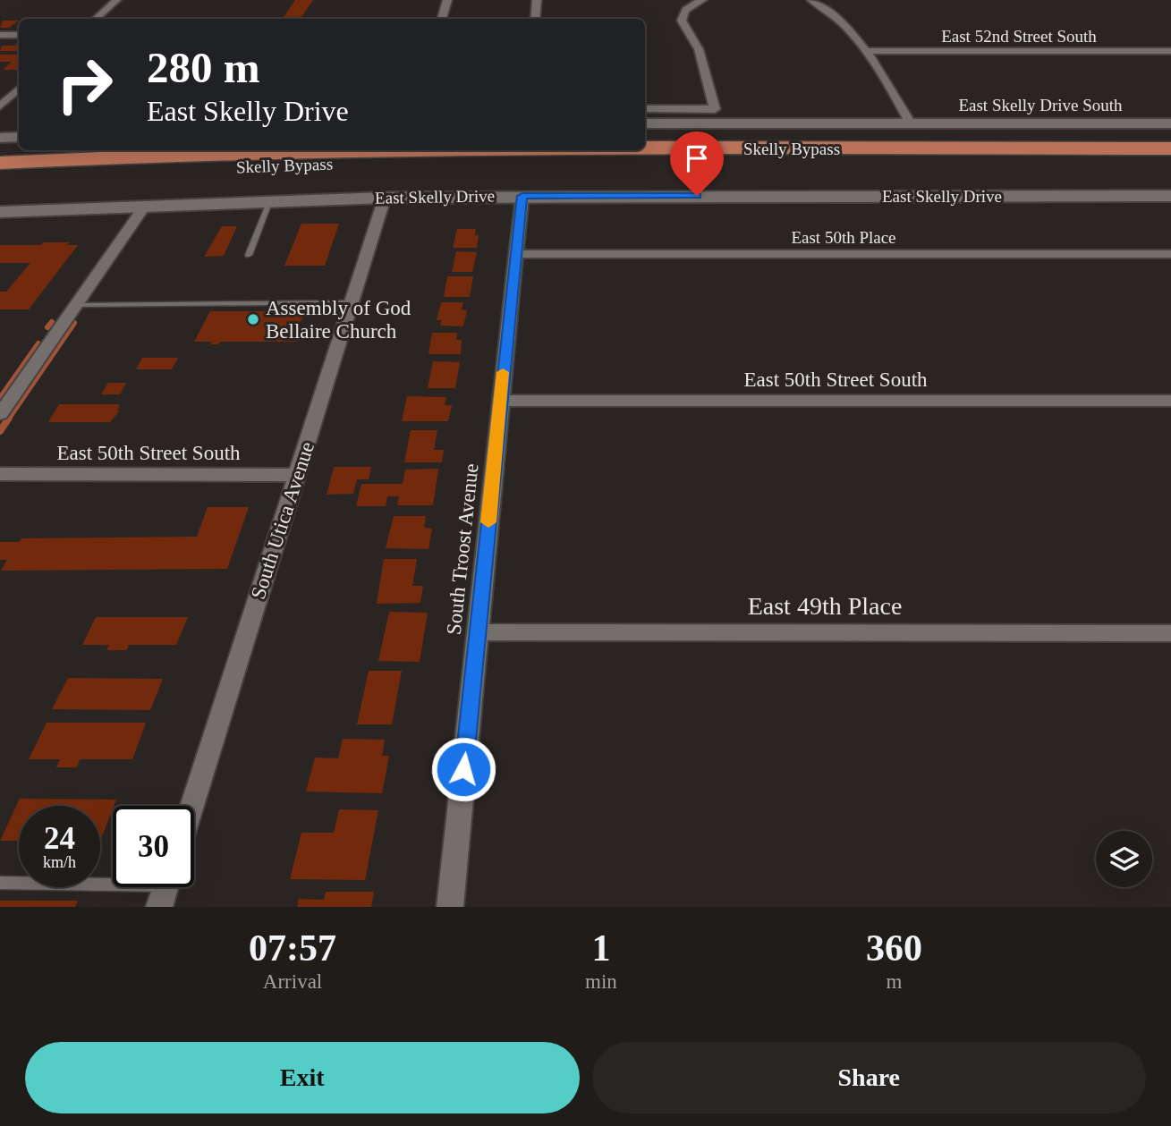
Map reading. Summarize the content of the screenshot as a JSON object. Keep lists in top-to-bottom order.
{
  "streets": {
    "highway": ["Skelly Bypass"],
    "main road": ["East Skelly Drive South", "East Skelly Drive"],
    "street": [
      "East 52nd Street South",
      "East 50th Place",
      "East 50th Street South",
      "South Utica Avenue",
      "South Troost Avenue",
      "East 49th Place"
    ]
  },
  "crossings": [
    ["East Skelly Drive", "South Utica Avenue"],
    ["East Skelly Drive", "South Troost Avenue"],
    ["East 50th Place", "South Troost Avenue"],
    ["East 50th Street South", "South Utica Avenue"],
    ["East 50th Street South", "South Troost Avenue"],
    ["South Troost Avenue", "East 49th Place"]
  ],
  "places": ["Assembly of God Bellaire Church"],
  "page": {
    "turn": ["280 m", "East Skelly Drive"],
    "speed": "24 km/h",
    "limit": "30",
    "eta": [
      "07:57",
      "Arrival",
      "1",
      "min",
      "360",
      "m"
    ],
    "buttons": ["Exit", "Share"]
  }
}
